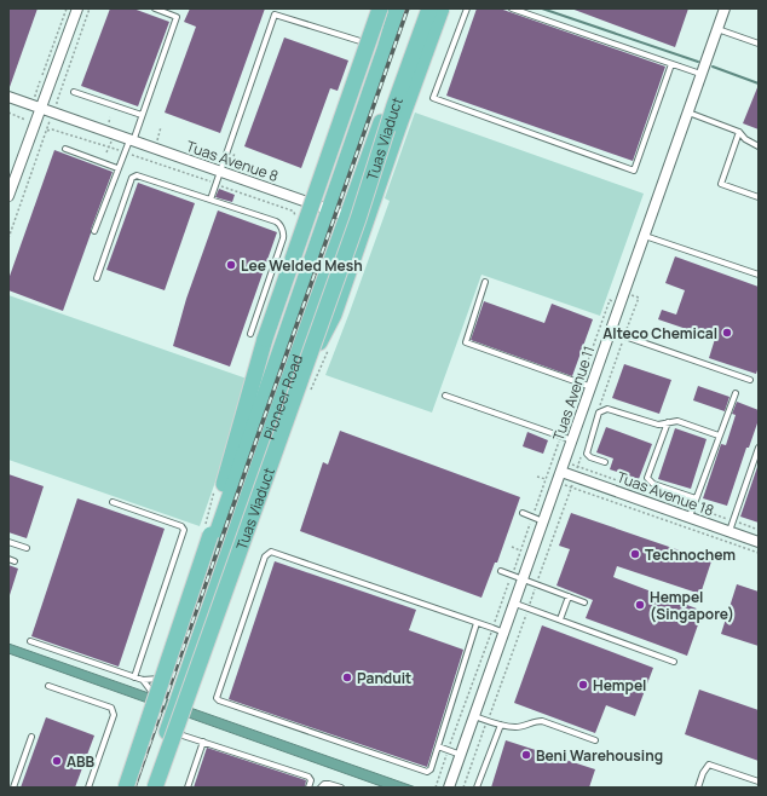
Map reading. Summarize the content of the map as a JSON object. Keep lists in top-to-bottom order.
{
  "streets": {
    "main road": ["Tuas Viaduct", "Pioneer Road"],
    "street": ["Tuas Avenue 8", "Tuas Avenue 11", "Tuas Avenue 18"]
  },
  "crossings": [
    ["Tuas Avenue 8", "Pioneer Road"],
    ["Tuas Avenue 11", "Tuas Avenue 18"]
  ],
  "places": [
    "Lee Welded Mesh",
    "Alteco Chemical",
    "Technochem",
    "Hempel (Singapore)",
    "Panduit",
    "Hempel",
    "Beni Warehousing",
    "ABB"
  ]
}
